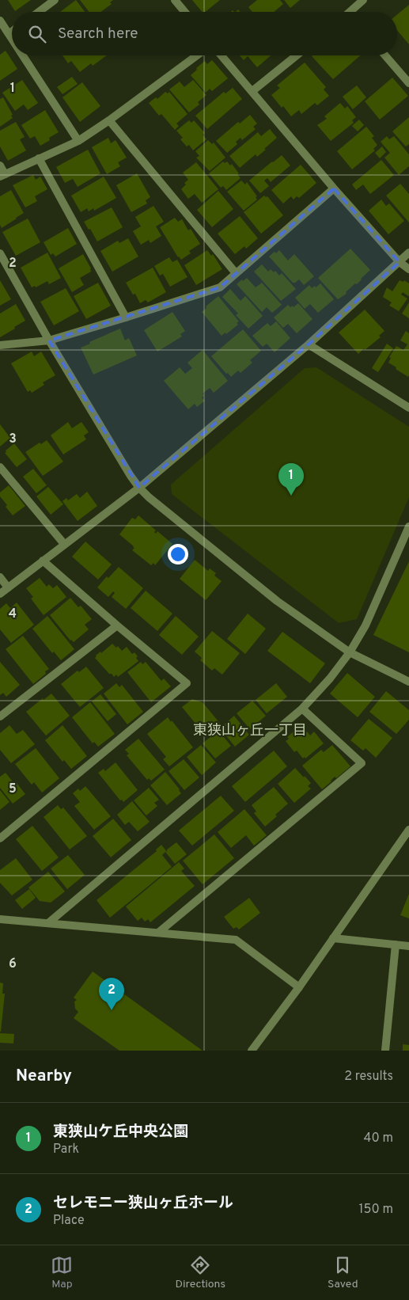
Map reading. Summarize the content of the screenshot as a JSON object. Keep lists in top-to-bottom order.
{
  "districts": ["東狭山ヶ丘一丁目"],
  "page": {
    "search": "Search here",
    "pins": ["1", "2"],
    "heading": ["Nearby", "2 results"],
    "list": [
      {
        "mark": "1",
        "name": "東狭山ケ丘中央公園",
        "note": "Park",
        "value": "40 m"
      },
      {
        "mark": "2",
        "name": "セレモニー狭山ヶ丘ホール",
        "note": "Place",
        "value": "150 m"
      }
    ],
    "nav": ["Map", "Directions", "Saved"]
  },
  "grid": {
    "rows": [
      "1",
      "2",
      "3",
      "4",
      "5",
      "6"
    ]
  }
}
